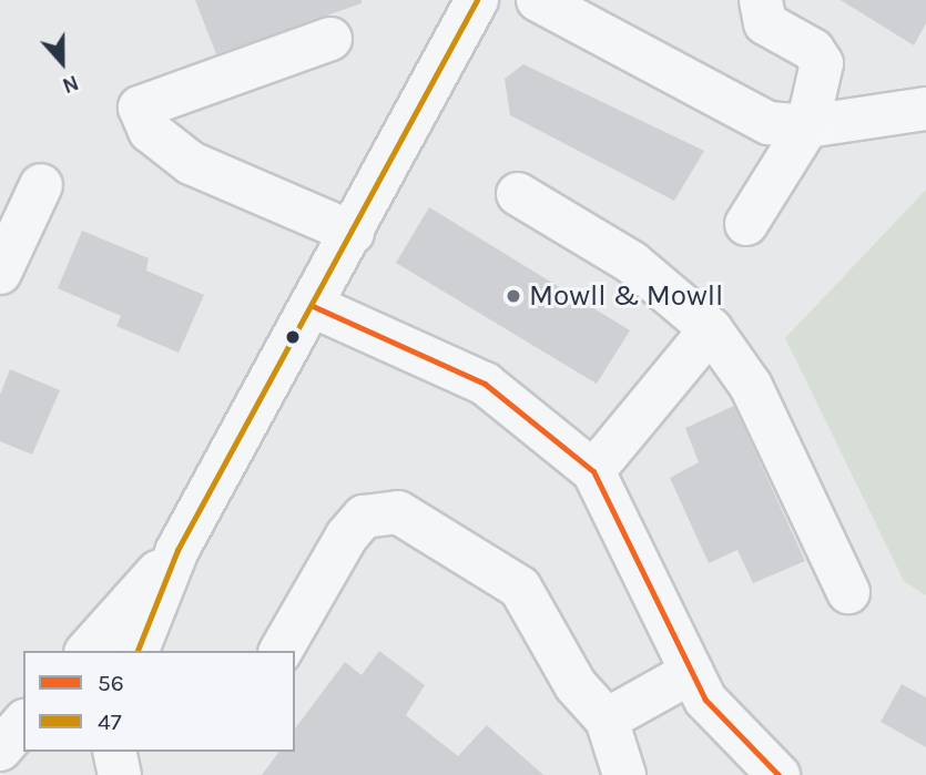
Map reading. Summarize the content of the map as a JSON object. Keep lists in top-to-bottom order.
{
  "places": ["Mowll & Mowll"],
  "lines": ["transit line 47", "transit line 56"],
  "legend": ["56", "47"],
  "north": "bottom"
}
